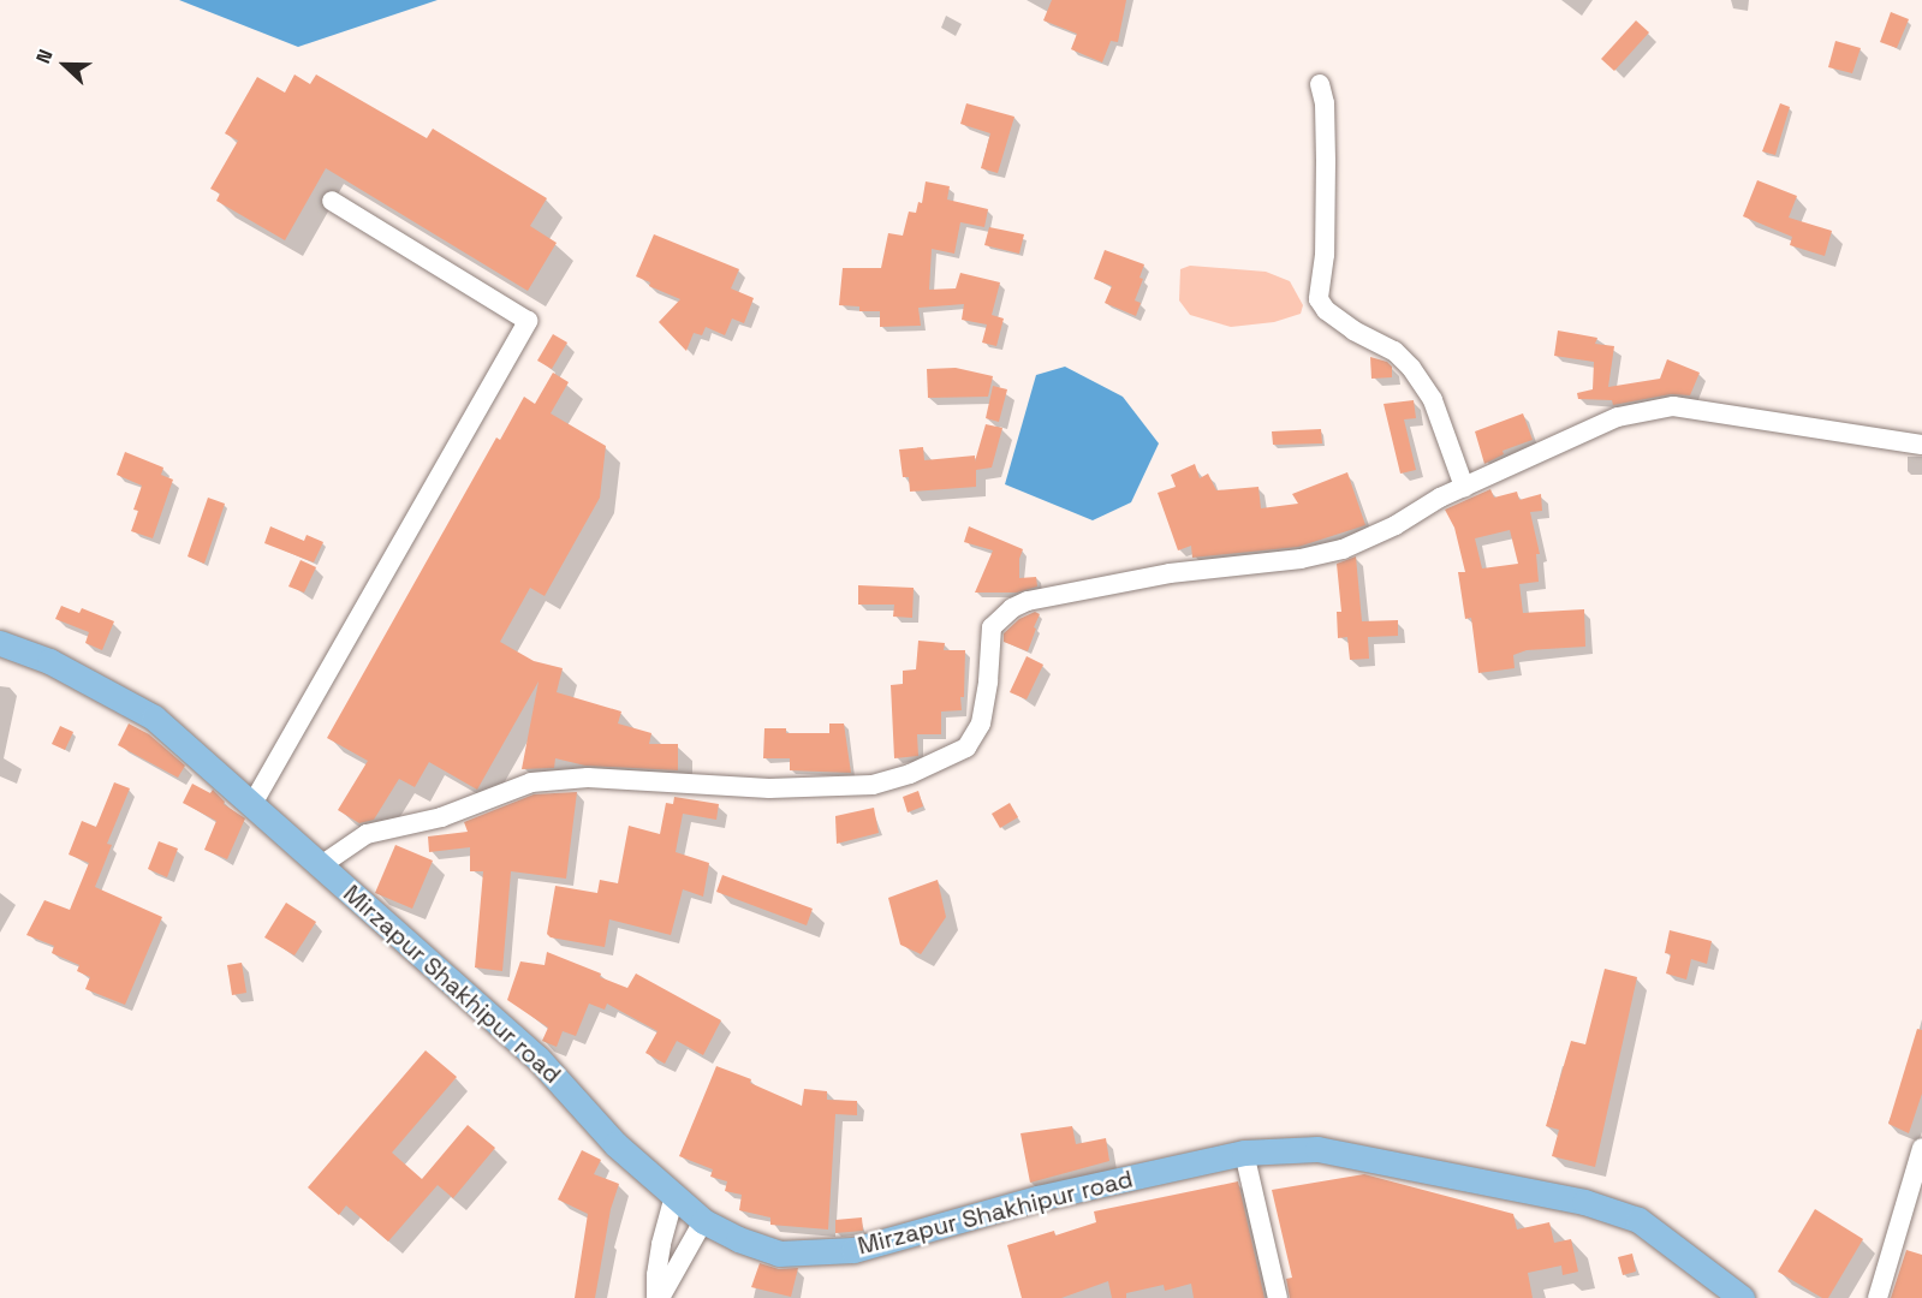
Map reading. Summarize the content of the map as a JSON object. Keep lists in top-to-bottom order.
{
  "streets": {
    "main road": ["Mirzapur Shakhipur road"]
  },
  "north": "left"
}
